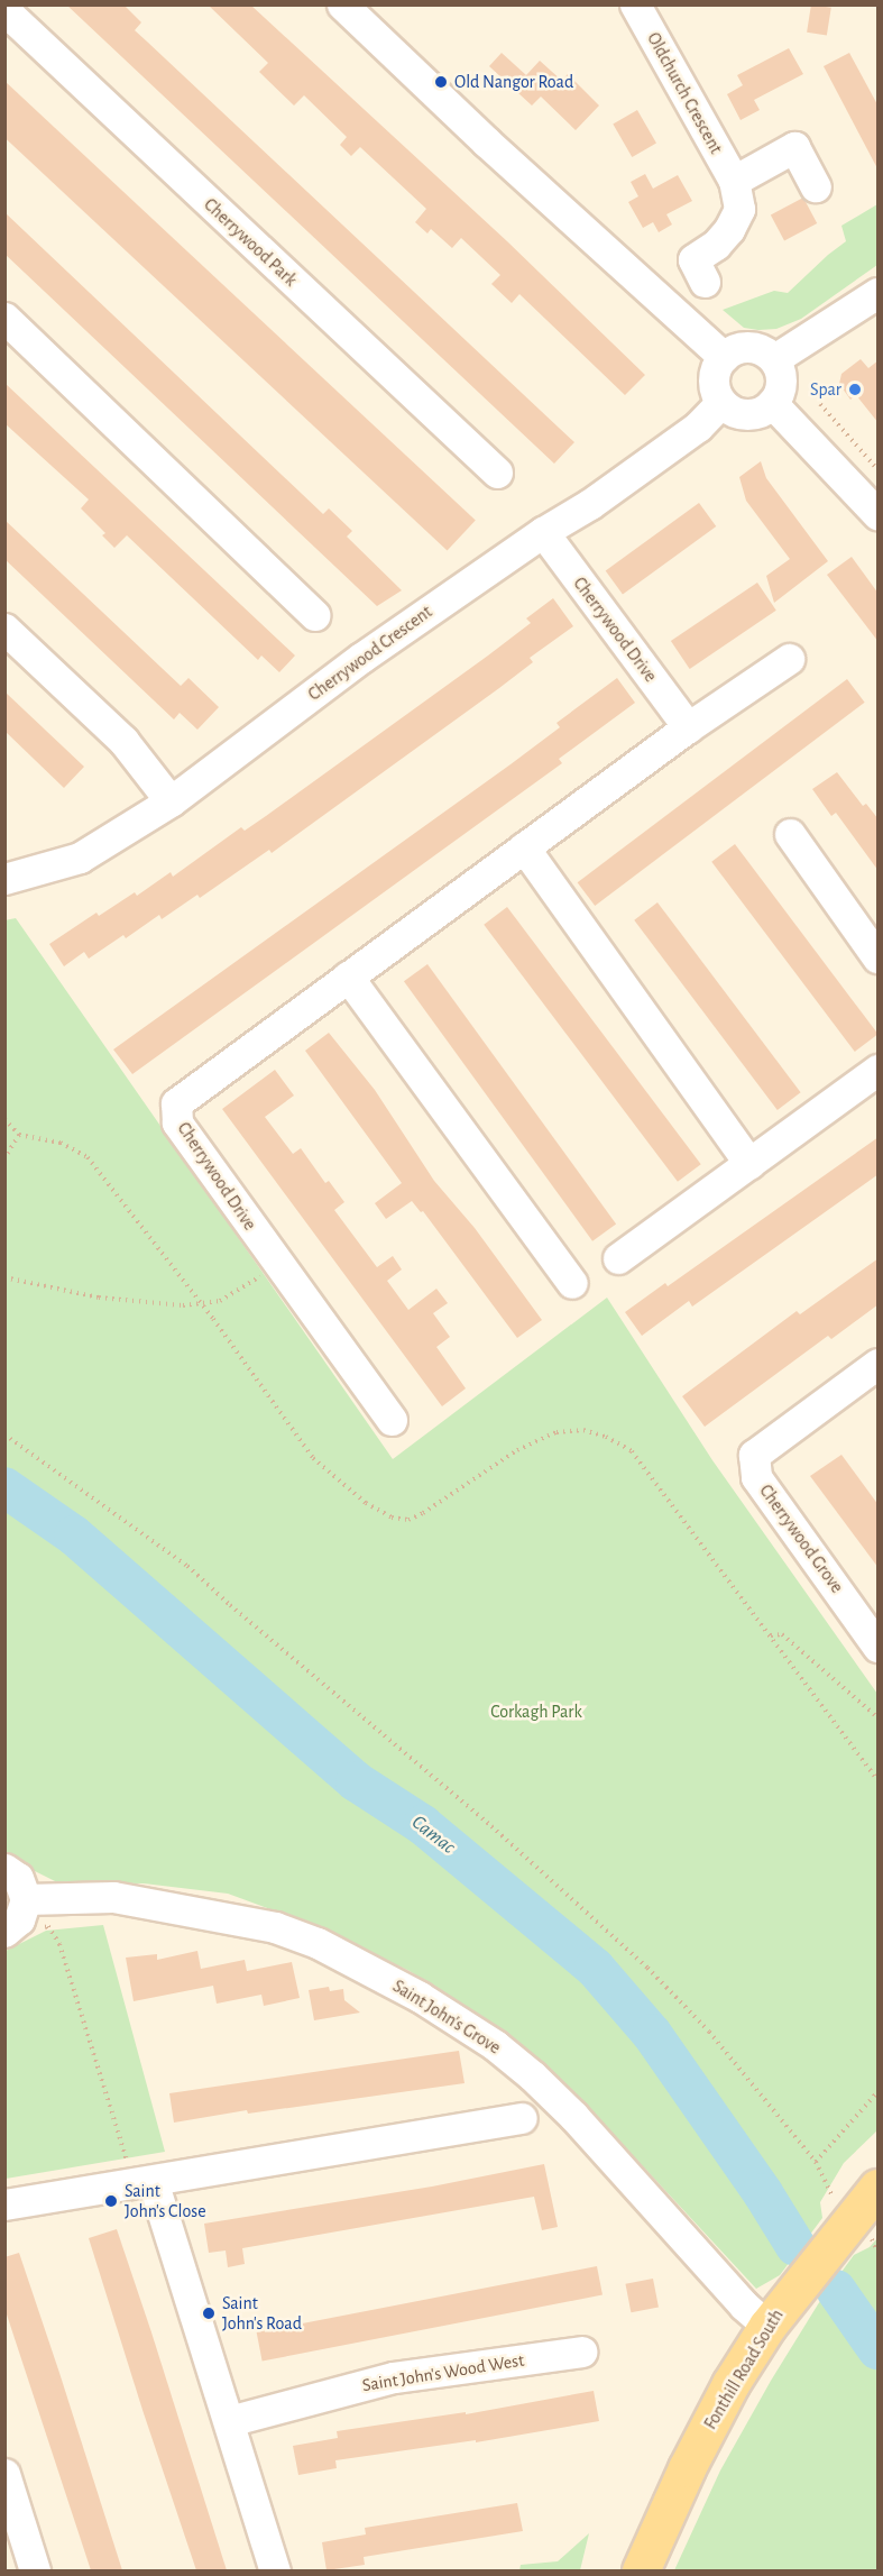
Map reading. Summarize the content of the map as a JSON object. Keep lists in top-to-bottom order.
{
  "streets": {
    "main road": ["Fonthill Road South"],
    "street": [
      "Oldchurch Crescent",
      "Cherrywood Park",
      "Cherrywood Drive",
      "Cherrywood Crescent",
      "Cherrywood Grove",
      "Saint John's Grove",
      "Saint John's Wood West"
    ]
  },
  "crossings": [
    ["Cherrywood Drive", "Cherrywood Crescent"],
    ["Saint John's Grove", "Fonthill Road South"]
  ],
  "water": ["Camac"],
  "parks": ["Corkagh Park"],
  "places": [
    "Old Nangor Road",
    "Spar",
    "Saint John's Close",
    "Saint John's Road"
  ]
}
